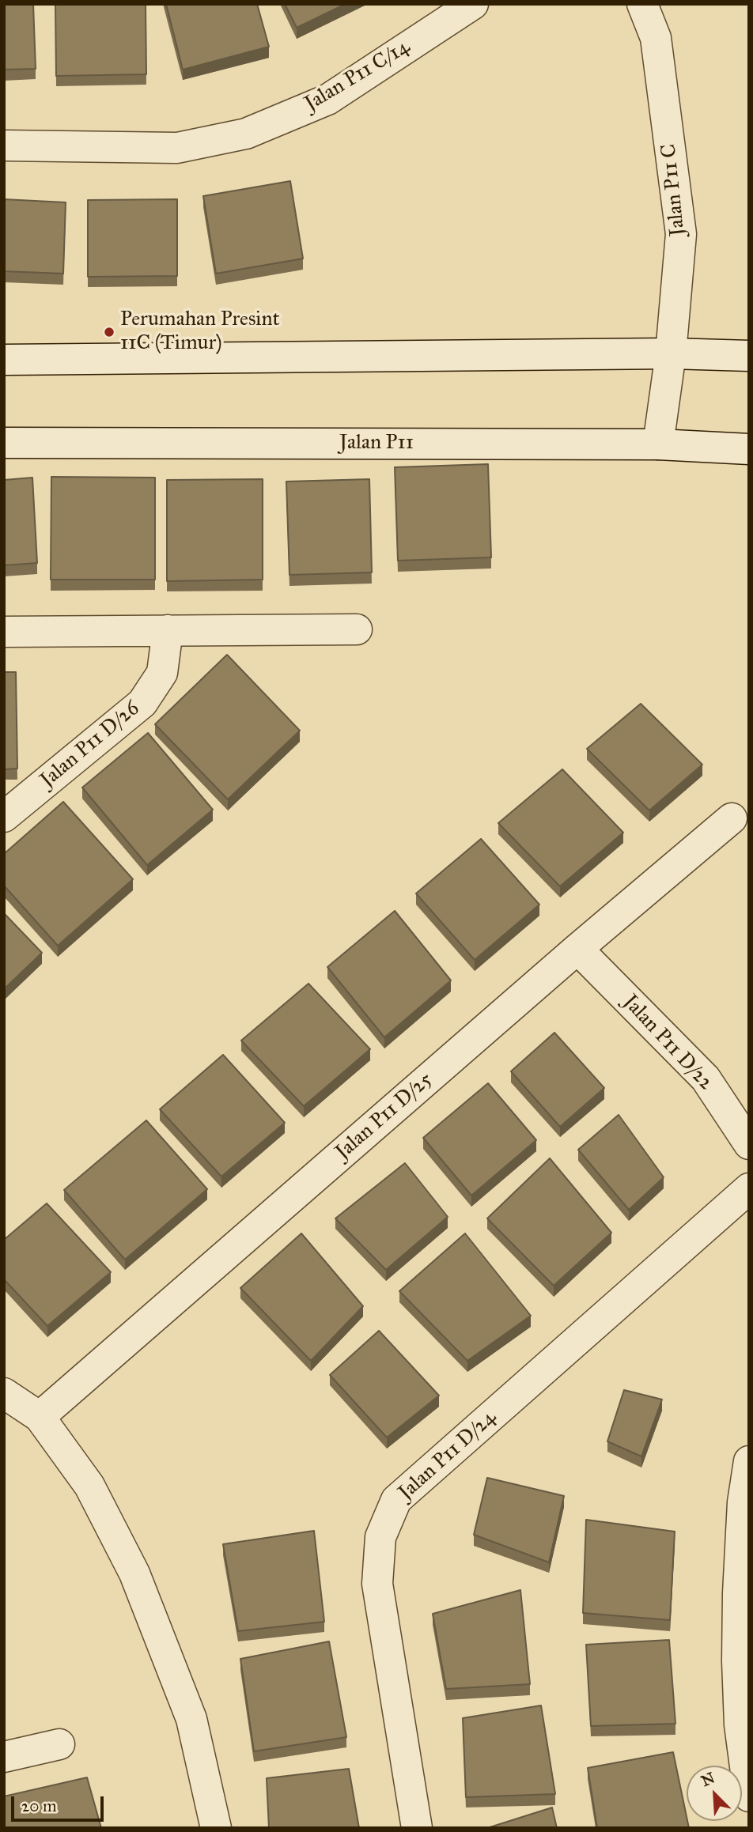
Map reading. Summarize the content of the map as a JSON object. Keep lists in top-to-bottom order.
{
  "streets": {
    "street": [
      "Jalan P11 C/14",
      "Jalan P11 C",
      "Jalan P11",
      "Jalan P11 D/26",
      "Jalan P11 D/22",
      "Jalan P11 D/25",
      "Jalan P11 D/24"
    ]
  },
  "crossings": [
    ["Jalan P11 C", "Jalan P11"],
    ["Jalan P11 D/22", "Jalan P11 D/25"]
  ],
  "places": ["Perumahan Presint 11C (Timur)"],
  "scale_bar": "20 m",
  "north": "top left"
}
